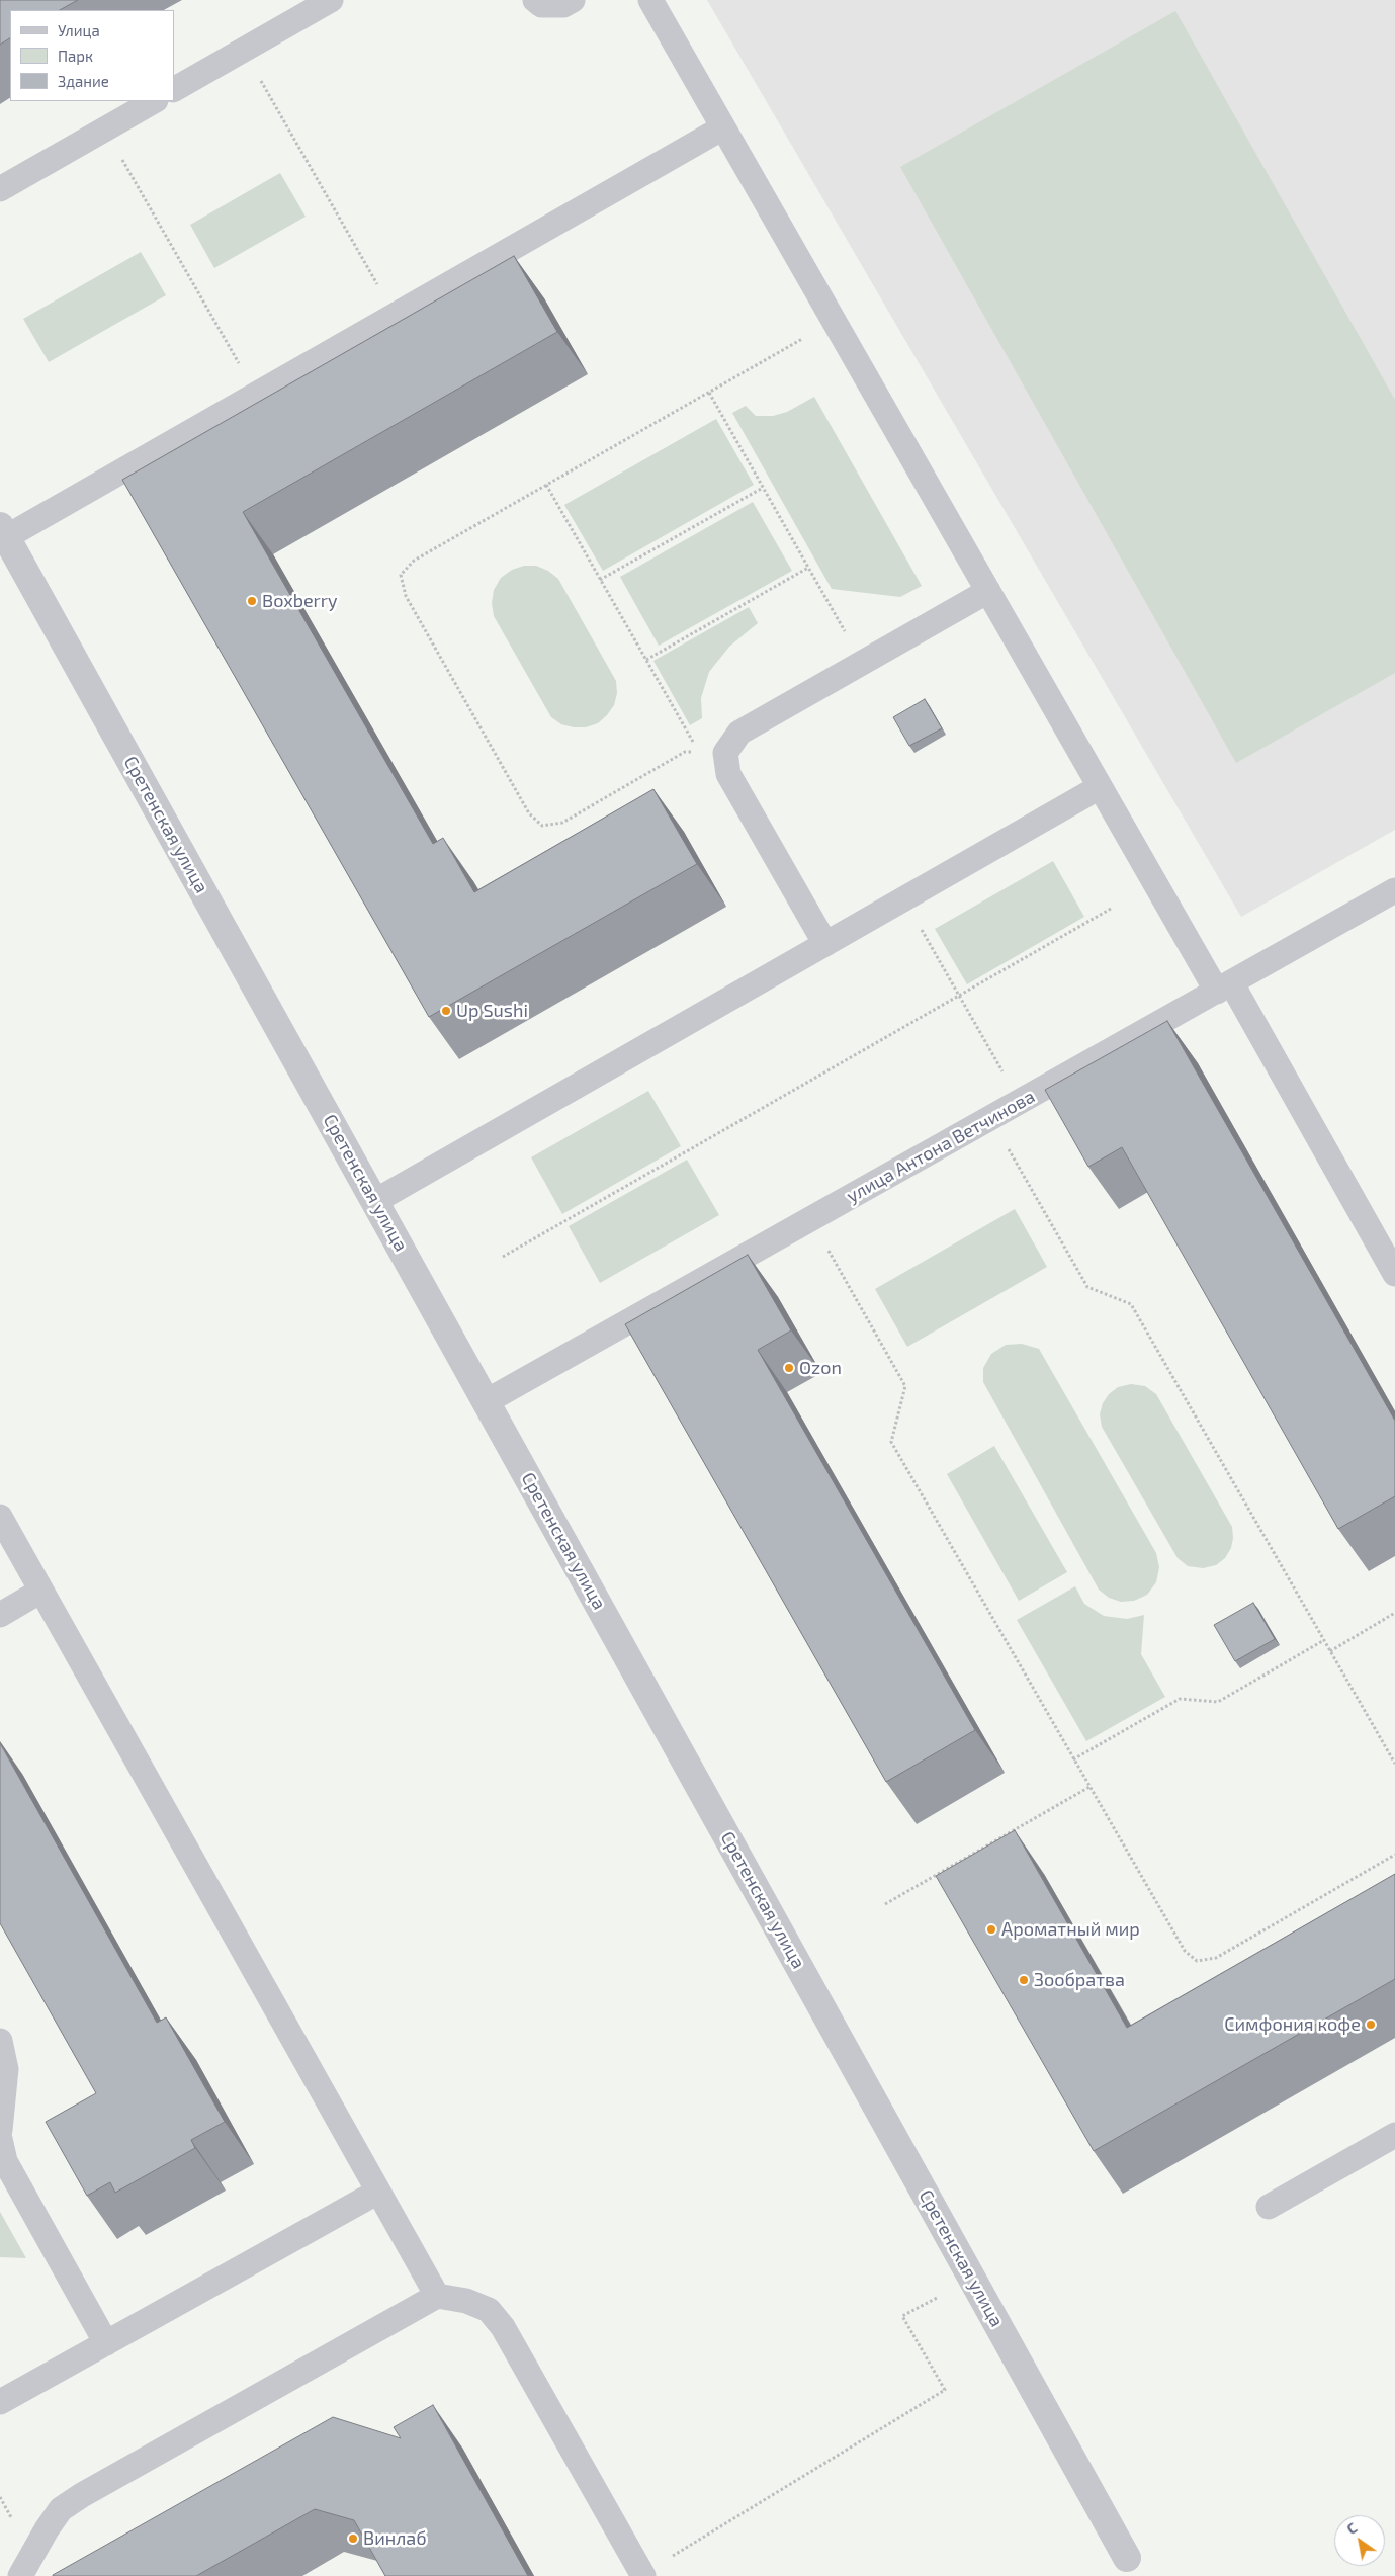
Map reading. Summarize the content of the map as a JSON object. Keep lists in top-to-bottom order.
{
  "streets": {
    "street": ["Сретенская улица"],
    "lane": ["улица Антона Ветчинова"]
  },
  "crossings": [
    ["Сретенская улица", "улица Антона Ветчинова"]
  ],
  "places": [
    "Boxberry",
    "Up Sushi",
    "Ozon",
    "Ароматный мир",
    "Зообратва",
    "Симфония кофе",
    "Винлаб"
  ],
  "legend": ["Улица", "Парк", "Здание"],
  "north": "top left"
}
